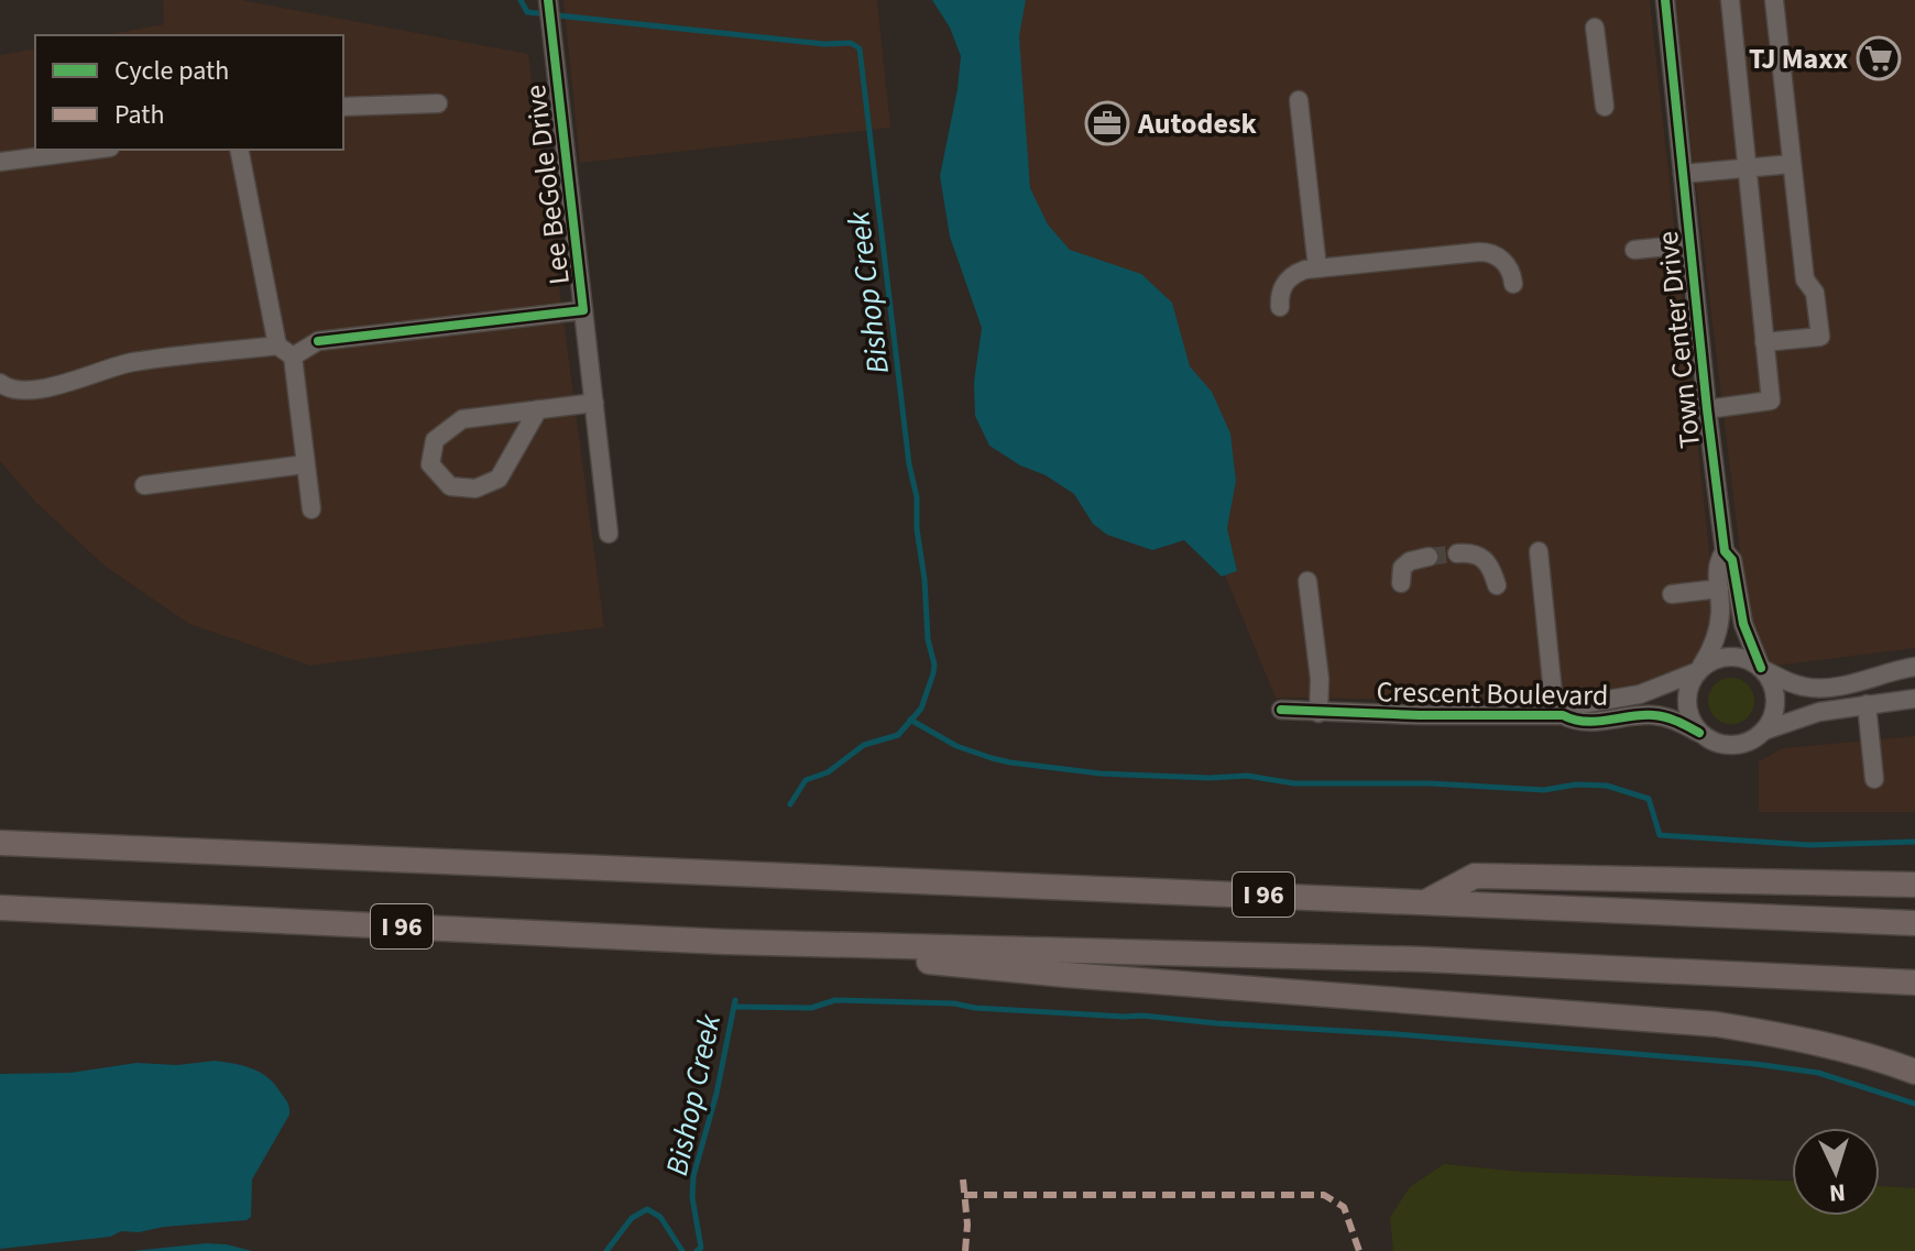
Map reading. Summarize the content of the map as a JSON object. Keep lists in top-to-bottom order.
{
  "streets": {
    "highway": ["I 96"],
    "street": ["Lee BeGole Drive", "Town Center Drive", "Crescent Boulevard"]
  },
  "crossings": [
    ["Town Center Drive", "Crescent Boulevard"]
  ],
  "water": ["Bishop Creek"],
  "places": {
    "supermarket": ["TJ Maxx"],
    "office": ["Autodesk"]
  },
  "legend": ["Cycle path", "Path"],
  "north": "bottom"
}
